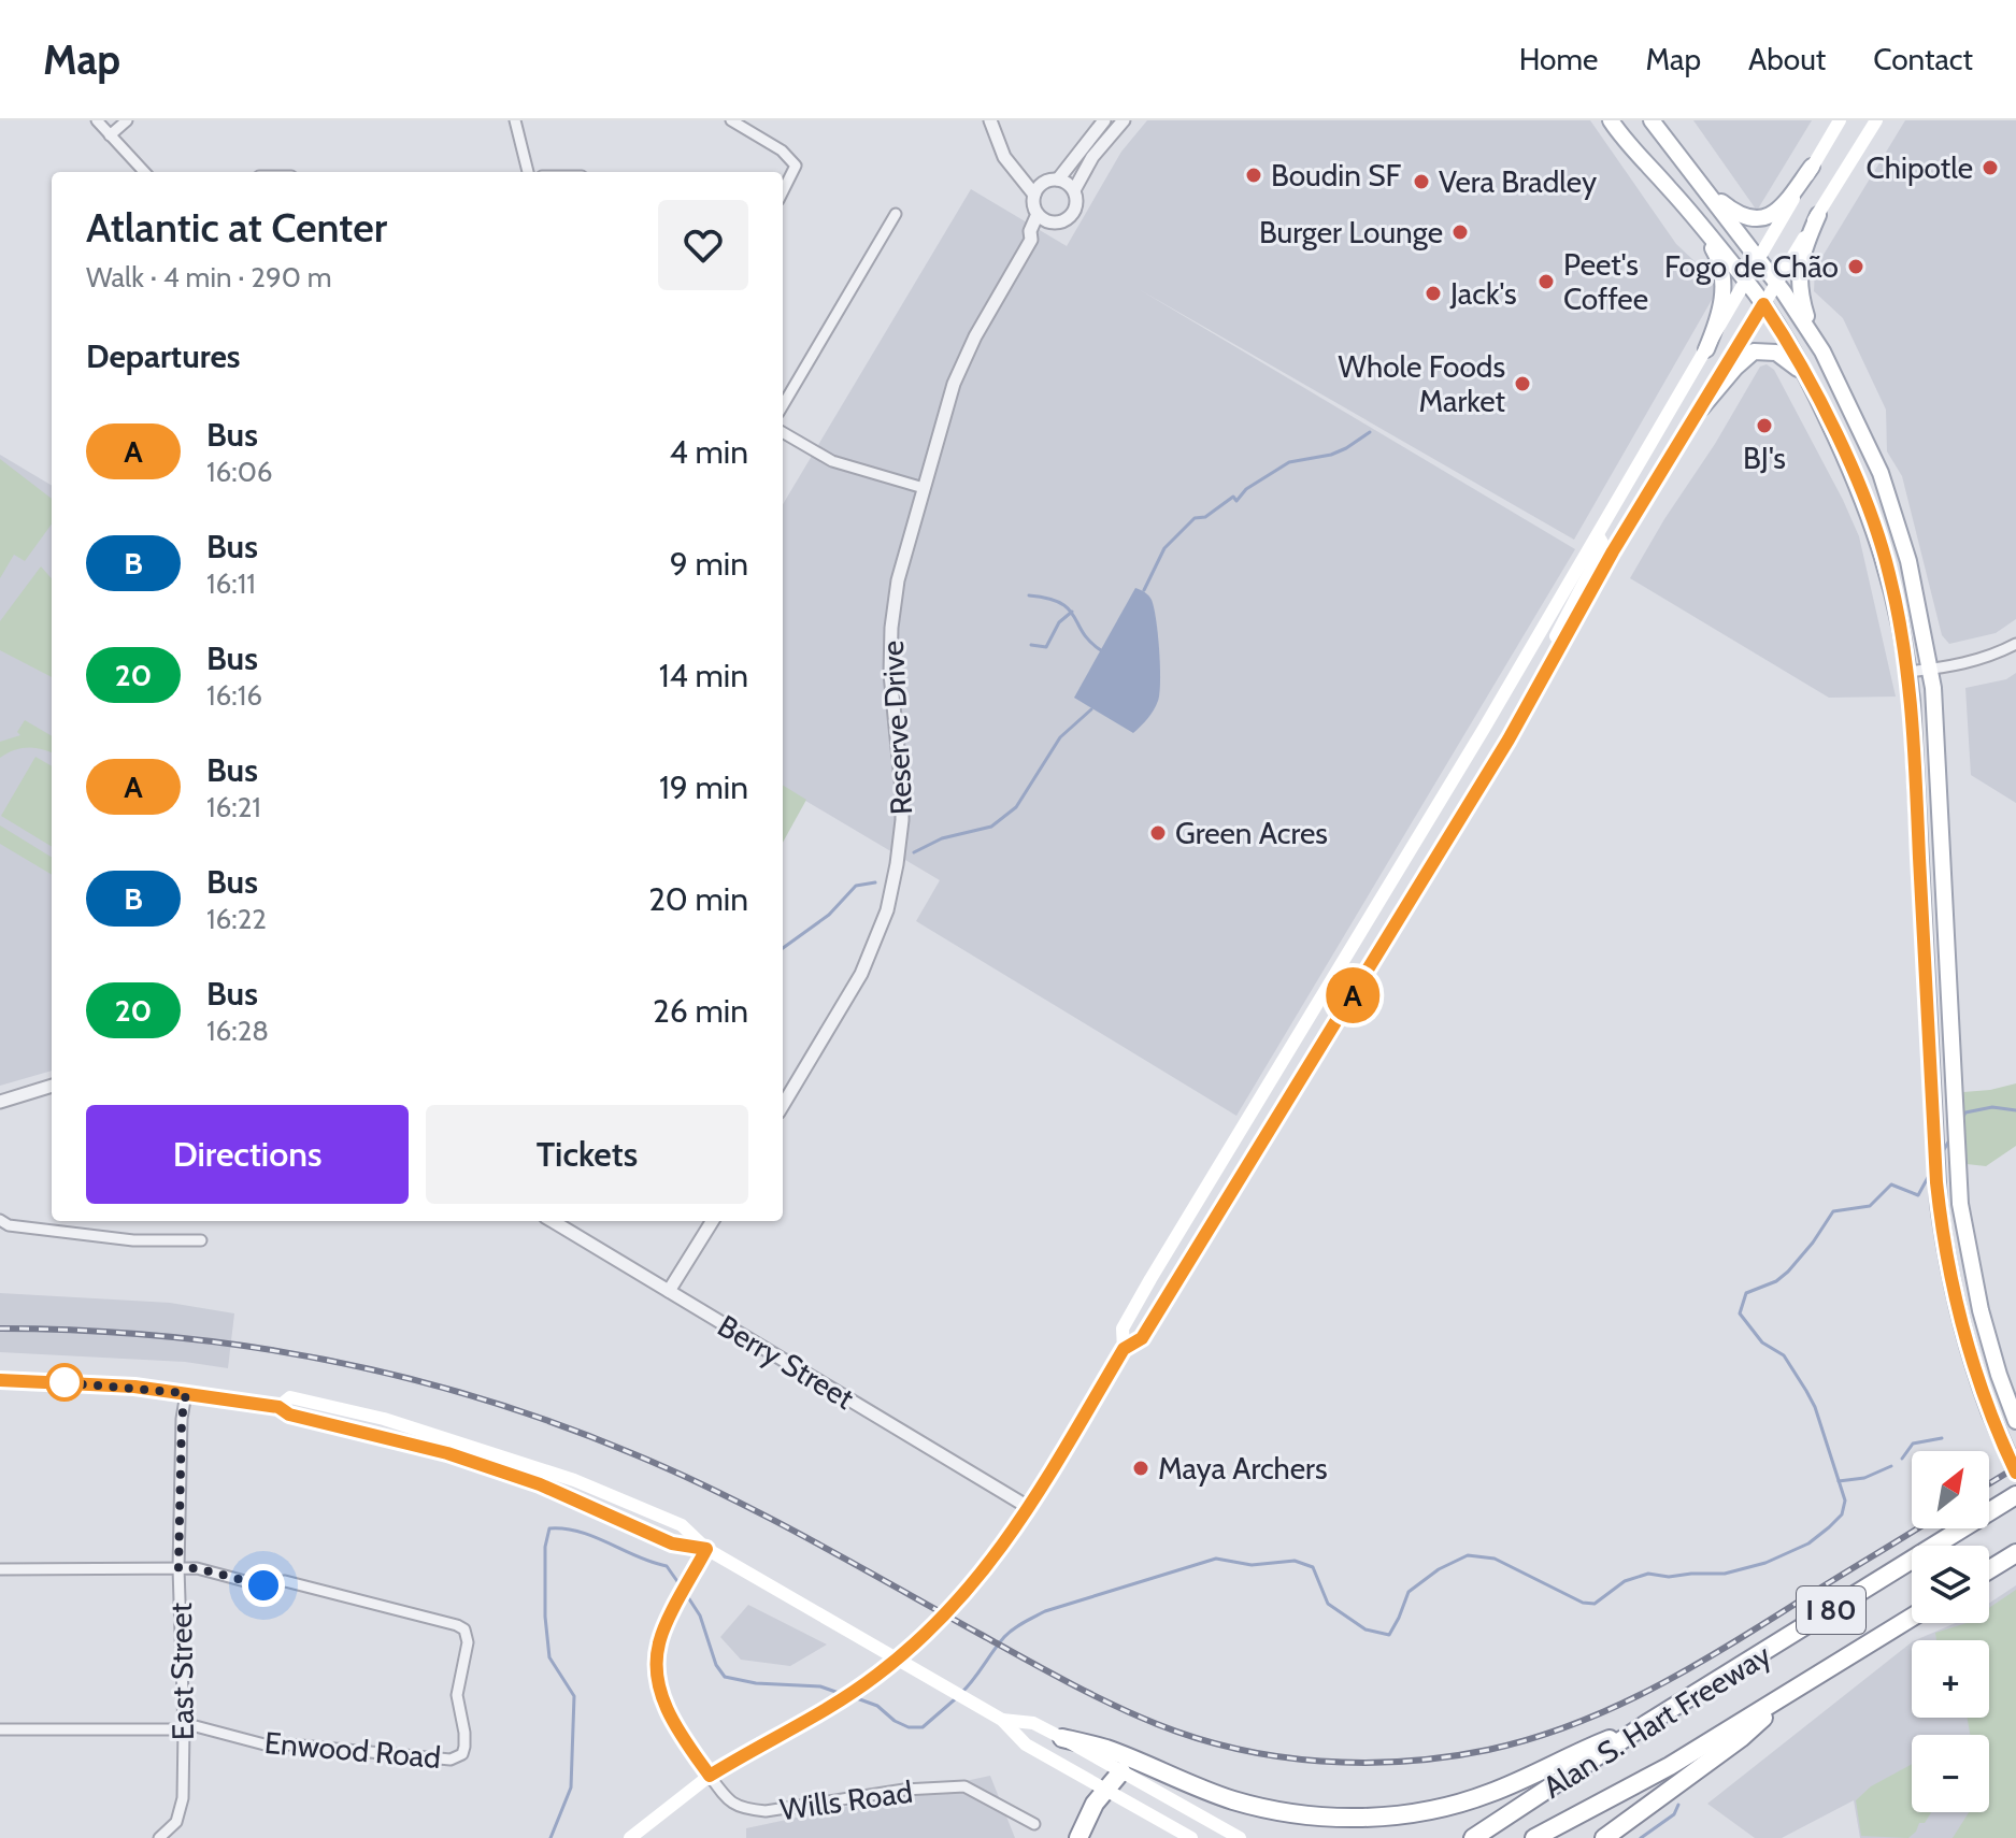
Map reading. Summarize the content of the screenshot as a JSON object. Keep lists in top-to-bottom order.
{
  "streets": {
    "highway": ["I 80", "Alan S. Hart Freeway"],
    "main road": ["Wills Road"],
    "street": [
      "Reserve Drive",
      "Berry Street",
      "East Street",
      "Enwood Road"
    ]
  },
  "crossings": [
    ["East Street", "Enwood Road"]
  ],
  "places": [
    "Chipotle",
    "Boudin SF",
    "Vera Bradley",
    "Burger Lounge",
    "Fogo de Chão",
    "Peet's Coffee",
    "Jack's",
    "Whole Foods Market",
    "BJ's",
    "Green Acres",
    "Maya Archers"
  ],
  "lines": ["bus line A"],
  "north": "top right",
  "page": {
    "header": "Map",
    "nav": [
      "Home",
      "Map",
      "About",
      "Contact"
    ],
    "on_map": "A",
    "heading": [
      ["Atlantic at Center", "Walk · 4 min · 290 m"],
      "Departures"
    ],
    "list": [
      {
        "mark": "A",
        "name": "Bus",
        "note": "16:06",
        "value": "4 min"
      },
      {
        "mark": "B",
        "name": "Bus",
        "note": "16:11",
        "value": "9 min"
      },
      {
        "mark": "20",
        "name": "Bus",
        "note": "16:16",
        "value": "14 min"
      },
      {
        "mark": "A",
        "name": "Bus",
        "note": "16:21",
        "value": "19 min"
      },
      {
        "mark": "B",
        "name": "Bus",
        "note": "16:22",
        "value": "20 min"
      },
      {
        "mark": "20",
        "name": "Bus",
        "note": "16:28",
        "value": "26 min"
      }
    ],
    "buttons": ["Directions", "Tickets"],
    "map_buttons": ["+", "−"]
  }
}
